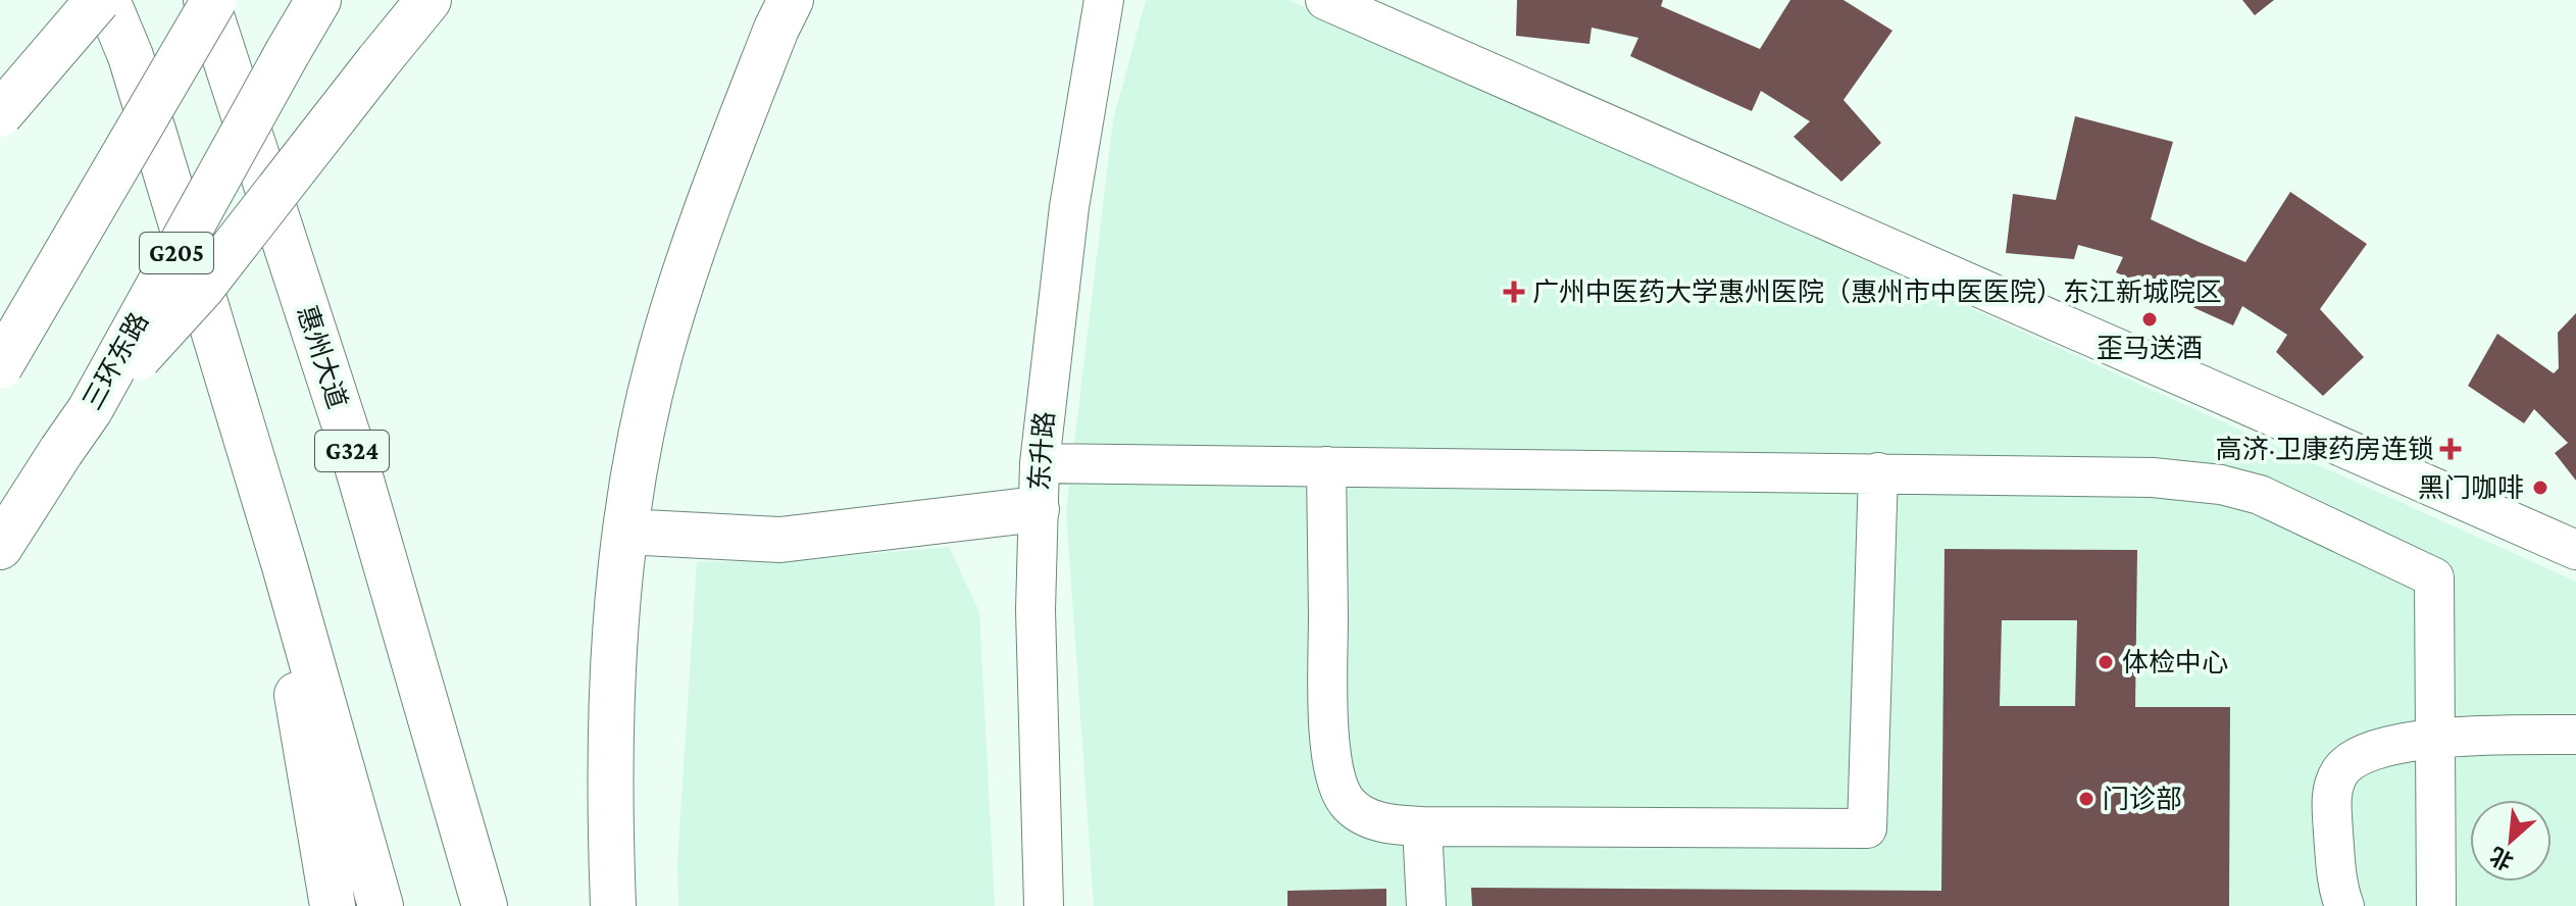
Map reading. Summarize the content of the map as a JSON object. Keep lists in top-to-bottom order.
{
  "streets": {
    "highway": [
      "G205",
      "惠州大道",
      "三环东路",
      "G324"
    ],
    "street": ["东升路"]
  },
  "places": {
    "health": ["广州中医药大学惠州医院（惠州市中医医院）东江新城院区", "高济·卫康药房连锁"],
    "other": [
      "歪马送酒",
      "黑门咖啡",
      "体检中心",
      "门诊部"
    ]
  },
  "north": "bottom left"
}
